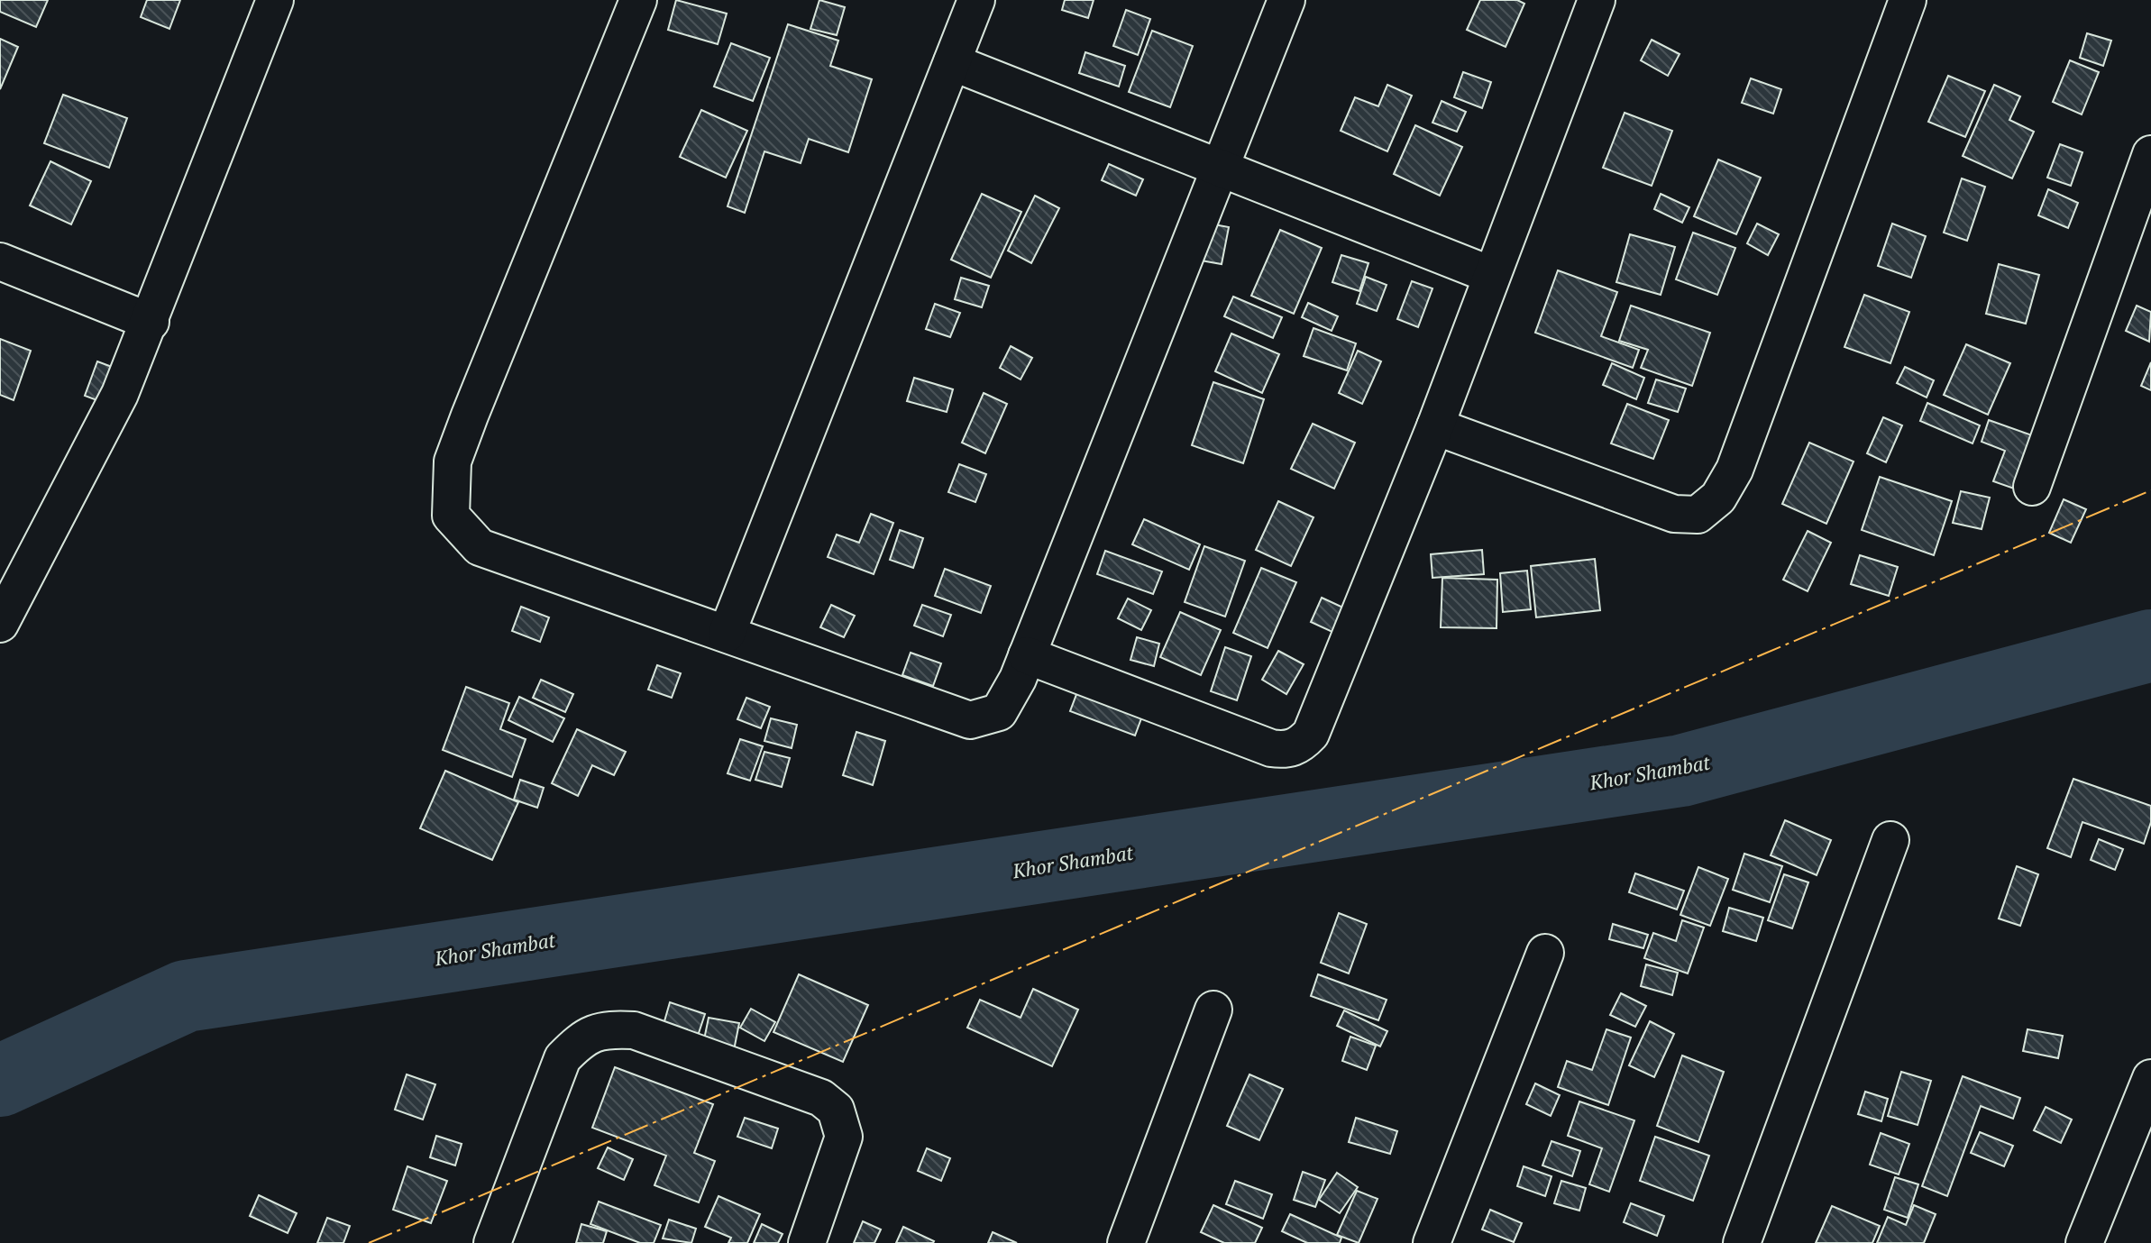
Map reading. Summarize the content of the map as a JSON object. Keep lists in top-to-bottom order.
{
  "water": ["Khor Shambat"]
}
